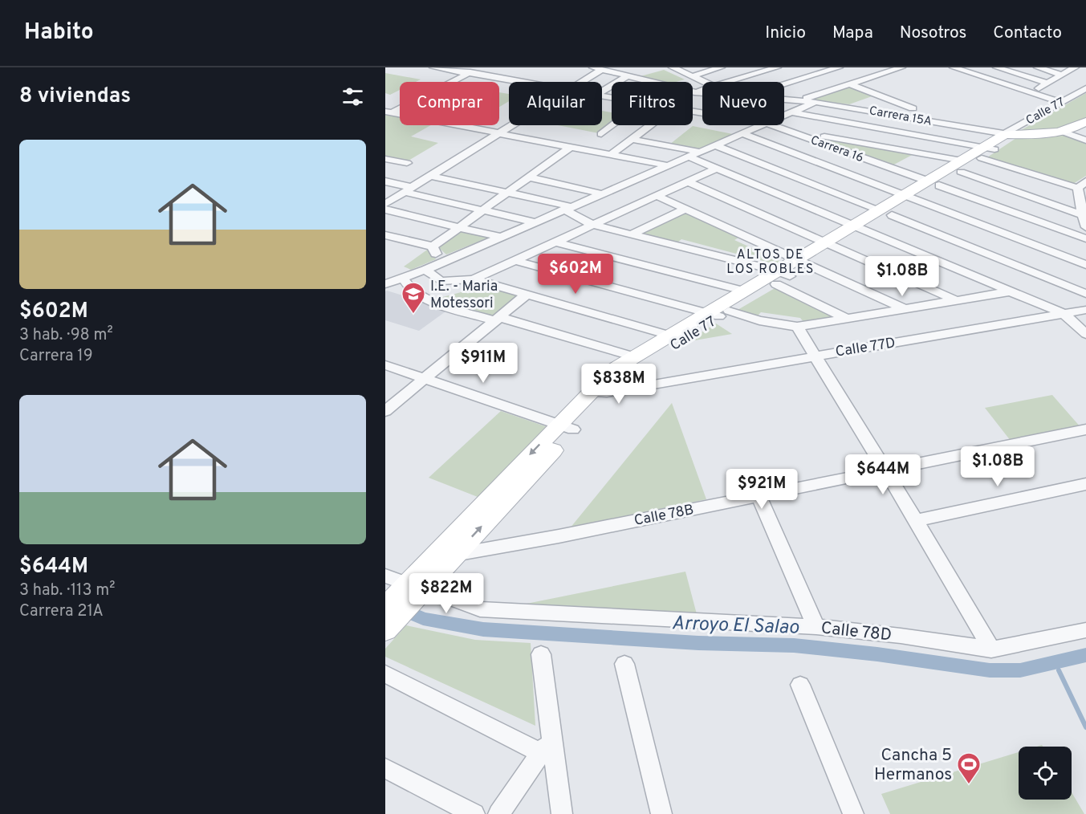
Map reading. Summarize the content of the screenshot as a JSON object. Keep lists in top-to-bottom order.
{
  "streets": {
    "street": [
      "Calle 77",
      "Carrera 15A",
      "Carrera 16",
      "Calle 77D",
      "Calle 78B",
      "Calle 78D"
    ]
  },
  "crossings": [
    ["Calle 77", "Carrera 15A"],
    ["Calle 77", "Carrera 16"],
    ["Calle 77", "Calle 77D"],
    ["Calle 77", "Calle 78B"],
    ["Calle 77", "Calle 78D"]
  ],
  "districts": ["ALTOS DE LOS ROBLES"],
  "water": ["Arroyo El Salao"],
  "places": {
    "school or university": ["I.E. - Maria Motessori"],
    "sports": ["Cancha 5 Hermanos"]
  },
  "page": {
    "header": "Habito",
    "nav": [
      "Inicio",
      "Mapa",
      "Nosotros",
      "Contacto"
    ],
    "heading": "8 viviendas",
    "chip": [
      "Comprar",
      "Alquilar",
      "Filtros",
      "Nuevo"
    ],
    "list": [
      {
        "name": "$602M",
        "note": "3 hab. · 98 m² · Carrera 19"
      },
      {
        "name": "$644M",
        "note": "3 hab. · 113 m² · Carrera 21A"
      }
    ],
    "price": [
      "$602M",
      "$1.08B",
      "$911M",
      "$838M",
      "$1.08B",
      "$644M",
      "$921M",
      "$822M"
    ]
  }
}
